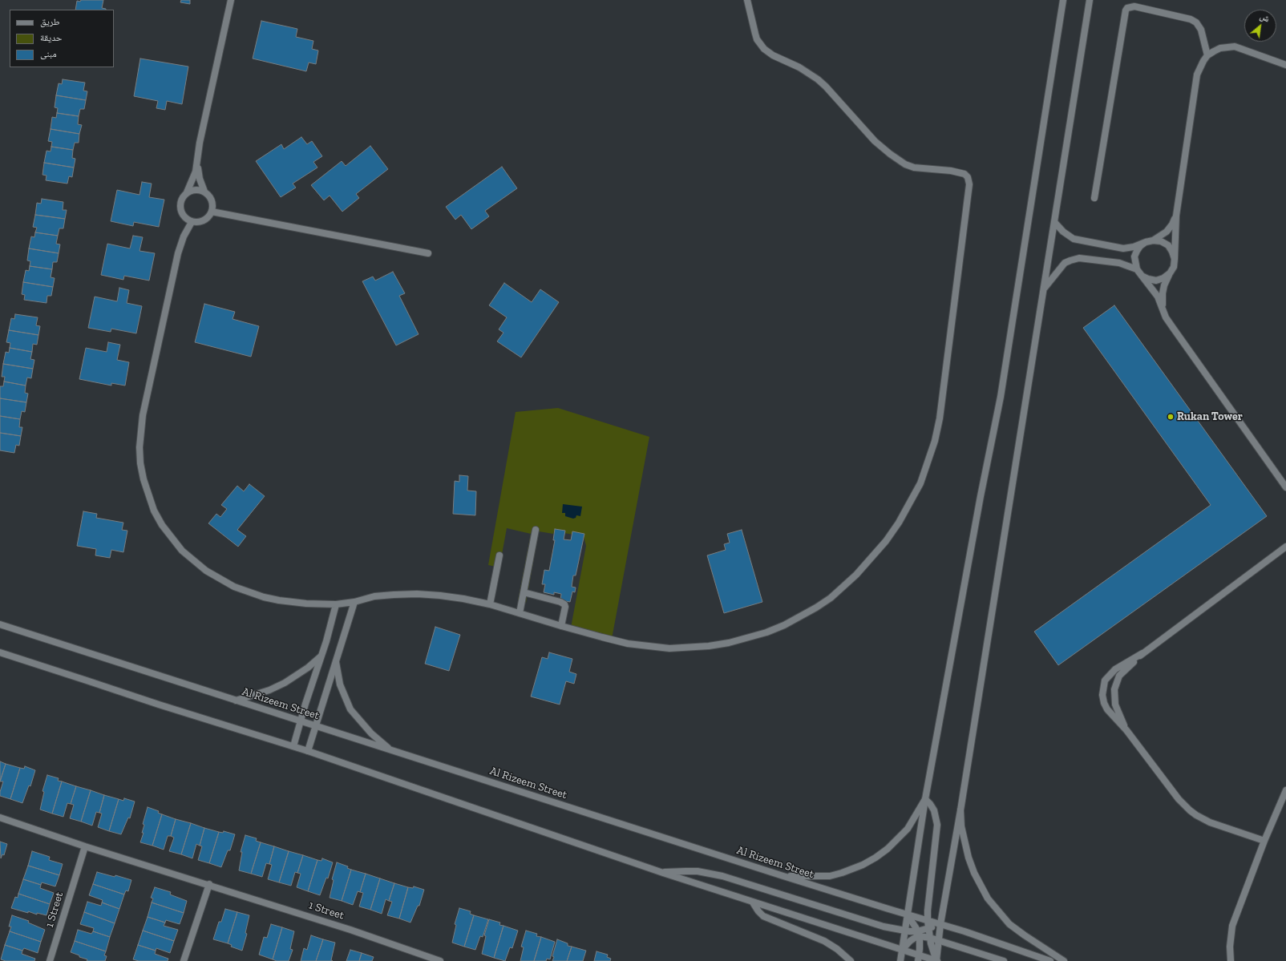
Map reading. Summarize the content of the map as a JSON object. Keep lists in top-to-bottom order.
{
  "streets": {
    "street": ["Al Rizeem Street", "1 Street"]
  },
  "places": ["Rukan Tower"],
  "legend": ["طريق", "حديقة", "مبنى"],
  "north": "top right"
}
